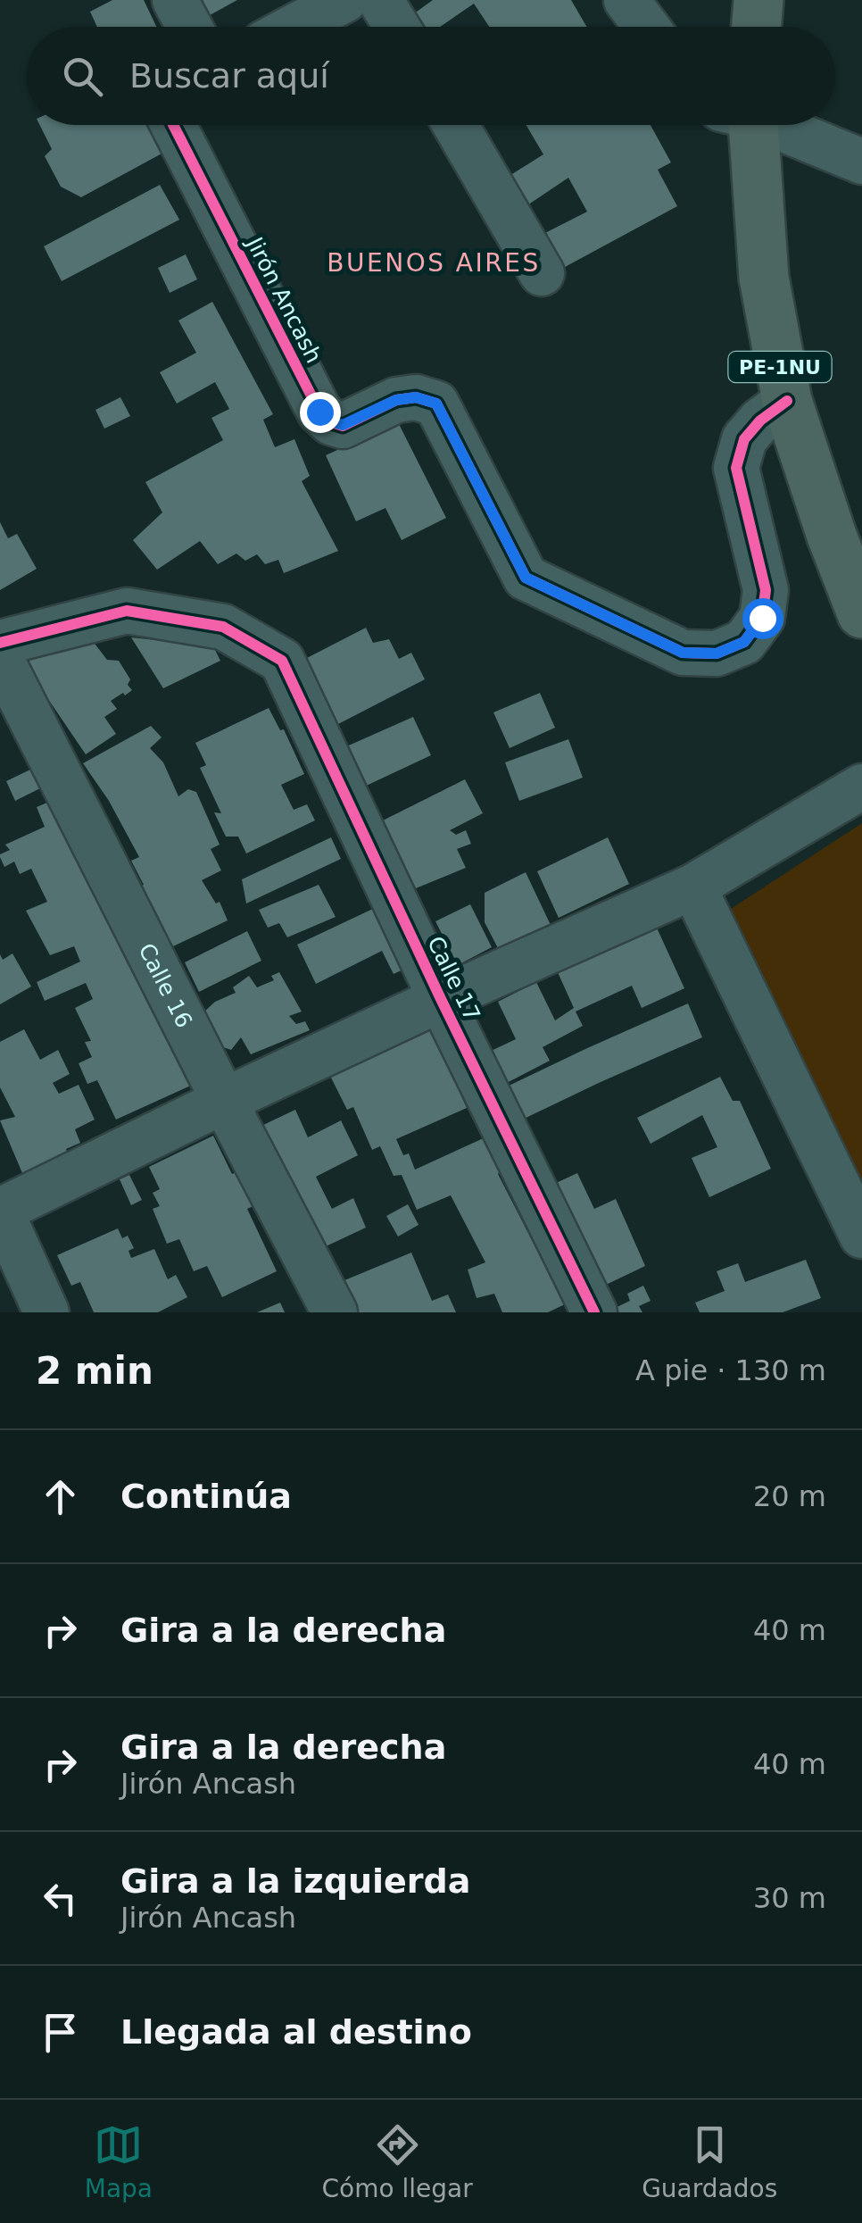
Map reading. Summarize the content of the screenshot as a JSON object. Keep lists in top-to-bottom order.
{
  "streets": {
    "main road": ["PE-1NU"],
    "street": ["Jirón Ancash", "Calle 17", "Calle 16"]
  },
  "crossings": [
    ["Jirón Ancash", "PE-1NU"]
  ],
  "districts": ["BUENOS AIRES"],
  "page": {
    "search": "Buscar aquí",
    "heading": ["2 min", "A pie · 130 m"],
    "list": [
      ["Continúa", "20 m"],
      ["Gira a la derecha", "40 m"],
      ["Gira a la derecha", "Jirón Ancash", "40 m"],
      ["Gira a la izquierda", "Jirón Ancash", "30 m"],
      "Llegada al destino"
    ],
    "nav": ["Mapa", "Cómo llegar", "Guardados"]
  }
}
